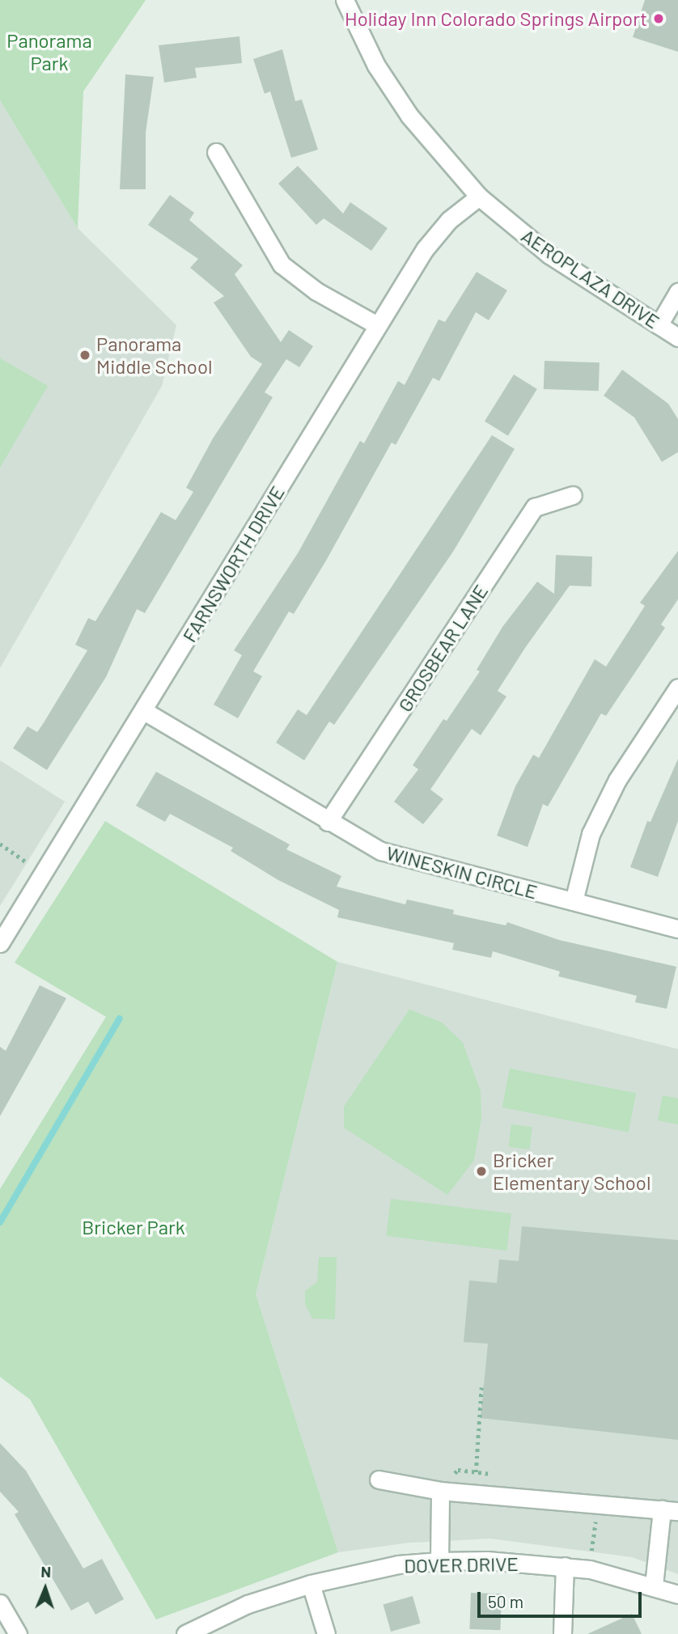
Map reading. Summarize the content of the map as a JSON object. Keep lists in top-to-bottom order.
{
  "streets": {
    "street": [
      "AEROPLAZA DRIVE",
      "FARNSWORTH DRIVE",
      "GROSBEAR LANE",
      "WINESKIN CIRCLE",
      "DOVER DRIVE"
    ]
  },
  "crossings": [
    ["AEROPLAZA DRIVE", "FARNSWORTH DRIVE"],
    ["FARNSWORTH DRIVE", "WINESKIN CIRCLE"],
    ["GROSBEAR LANE", "WINESKIN CIRCLE"]
  ],
  "parks": ["Panorama Park", "Bricker Park"],
  "places": ["Holiday Inn Colorado Springs Airport", "Panorama Middle School", "Bricker Elementary School"],
  "scale_bar": "50 m",
  "north": "top"
}
